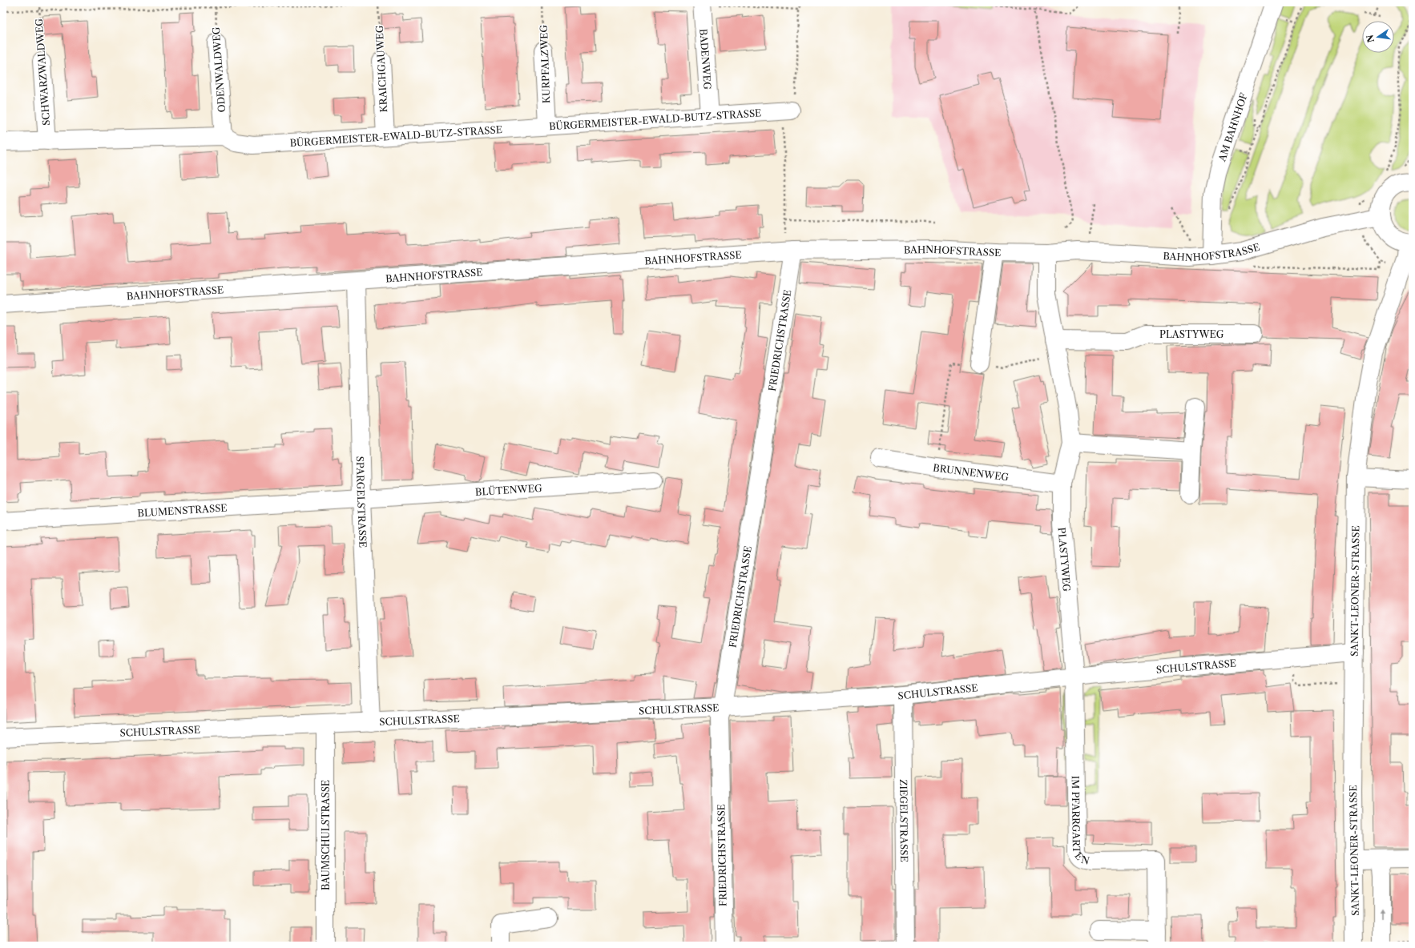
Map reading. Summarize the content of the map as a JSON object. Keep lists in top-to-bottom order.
{
  "streets": {
    "street": [
      "BADENWEG",
      "KURPFALZWEG",
      "KRAICHGAUWEG",
      "ODENWALDWEG",
      "SCHWARZWALDWEG",
      "BÜRGERMEISTER-EWALD-BUTZ-STRASSE",
      "AM BAHNHOF",
      "BAHNHOFSTRASSE",
      "PLASTYWEG",
      "FRIEDRICHSTRASSE",
      "BRUNNENWEG",
      "BLÜTENWEG",
      "SPARGELSTRASSE",
      "BLUMENSTRASSE",
      "SANKT-LEONER-STRASSE",
      "SCHULSTRASSE",
      "IM PFARRGARTEN",
      "ZIEGELSTRASSE",
      "BAUMSCHULSTRASSE"
    ]
  },
  "crossings": [
    ["BADENWEG", "BÜRGERMEISTER-EWALD-BUTZ-STRASSE"],
    ["KURPFALZWEG", "BÜRGERMEISTER-EWALD-BUTZ-STRASSE"],
    ["KRAICHGAUWEG", "BÜRGERMEISTER-EWALD-BUTZ-STRASSE"],
    ["ODENWALDWEG", "BÜRGERMEISTER-EWALD-BUTZ-STRASSE"],
    ["SCHWARZWALDWEG", "BÜRGERMEISTER-EWALD-BUTZ-STRASSE"],
    ["AM BAHNHOF", "BAHNHOFSTRASSE"],
    ["BAHNHOFSTRASSE", "PLASTYWEG"],
    ["BAHNHOFSTRASSE", "FRIEDRICHSTRASSE"],
    ["BAHNHOFSTRASSE", "SPARGELSTRASSE"],
    ["BAHNHOFSTRASSE", "SANKT-LEONER-STRASSE"],
    ["PLASTYWEG", "BRUNNENWEG"],
    ["PLASTYWEG", "SCHULSTRASSE"],
    ["PLASTYWEG", "IM PFARRGARTEN"],
    ["FRIEDRICHSTRASSE", "SCHULSTRASSE"],
    ["BLÜTENWEG", "SPARGELSTRASSE"],
    ["BLÜTENWEG", "BLUMENSTRASSE"],
    ["SPARGELSTRASSE", "BLUMENSTRASSE"],
    ["SPARGELSTRASSE", "SCHULSTRASSE"],
    ["SANKT-LEONER-STRASSE", "SCHULSTRASSE"],
    ["SCHULSTRASSE", "IM PFARRGARTEN"],
    ["SCHULSTRASSE", "ZIEGELSTRASSE"],
    ["SCHULSTRASSE", "BAUMSCHULSTRASSE"]
  ],
  "north": "left"
}
